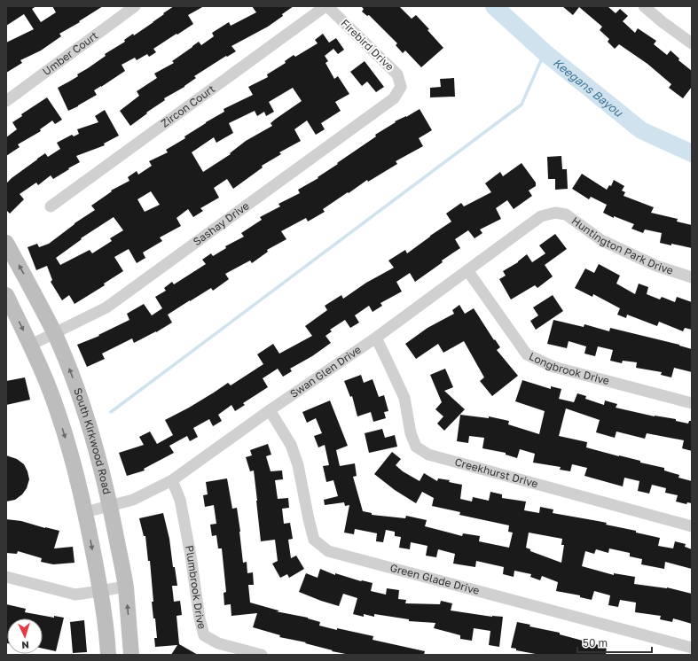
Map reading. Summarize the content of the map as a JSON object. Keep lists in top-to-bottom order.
{
  "streets": {
    "main road": ["South Kirkwood Road"],
    "street": [
      "Firebird Drive",
      "Umber Court",
      "Zircon Court",
      "Sashay Drive",
      "Huntington Park Drive",
      "Longbrook Drive",
      "Swan Glen Drive",
      "Creekhurst Drive",
      "Green Glade Drive",
      "Plumbrook Drive"
    ]
  },
  "crossings": [
    ["Firebird Drive", "Zircon Court"],
    ["Firebird Drive", "Sashay Drive"],
    ["Sashay Drive", "South Kirkwood Road"],
    ["Huntington Park Drive", "Swan Glen Drive"],
    ["Longbrook Drive", "Swan Glen Drive"],
    ["Swan Glen Drive", "South Kirkwood Road"],
    ["Swan Glen Drive", "Creekhurst Drive"],
    ["Swan Glen Drive", "Green Glade Drive"],
    ["Swan Glen Drive", "Plumbrook Drive"]
  ],
  "water": ["Keegans Bayou"],
  "scale_bar": "50 m",
  "north": "bottom"
}
